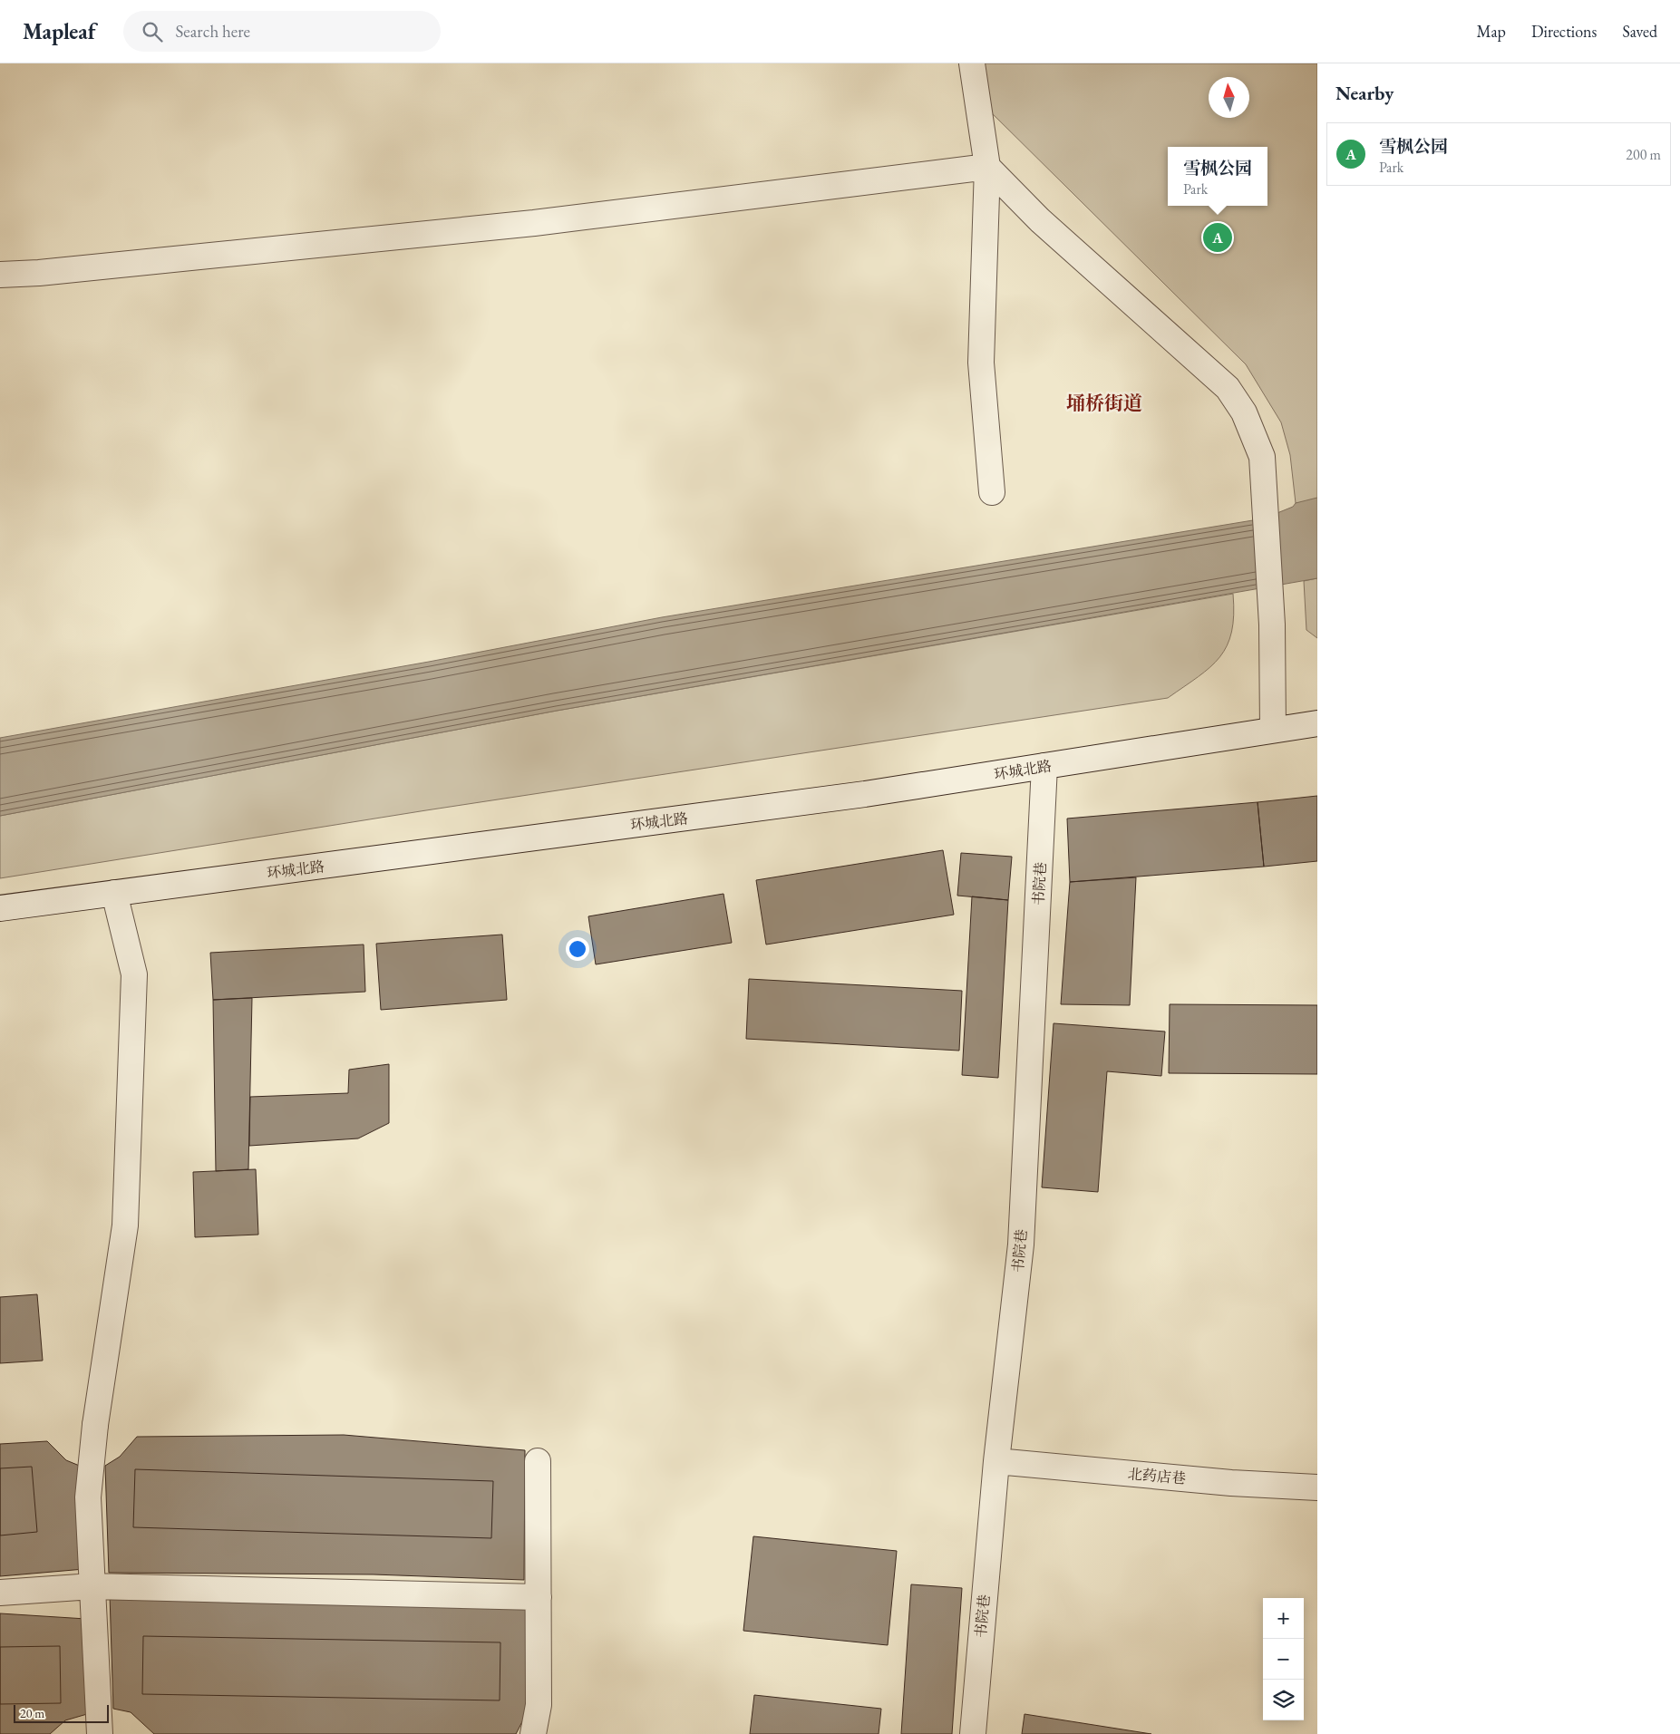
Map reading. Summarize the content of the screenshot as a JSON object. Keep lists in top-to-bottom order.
{
  "streets": {
    "street": ["环城北路", "书院巷", "北药店巷"]
  },
  "crossings": [
    ["环城北路", "书院巷"],
    ["书院巷", "北药店巷"]
  ],
  "districts": ["埇桥街道"],
  "scale_bar": "20 m",
  "north": "top",
  "page": {
    "header": "Mapleaf",
    "search": "Search here",
    "nav": ["Map", "Directions", "Saved"],
    "heading": "Nearby",
    "list": [
      {
        "mark": "A",
        "name": "雪枫公园",
        "note": "Park",
        "value": "200 m"
      }
    ],
    "popup": ["雪枫公园", "Park"],
    "pins": "A",
    "map_buttons": ["+", "−"],
    "scale": "20 m"
  }
}
